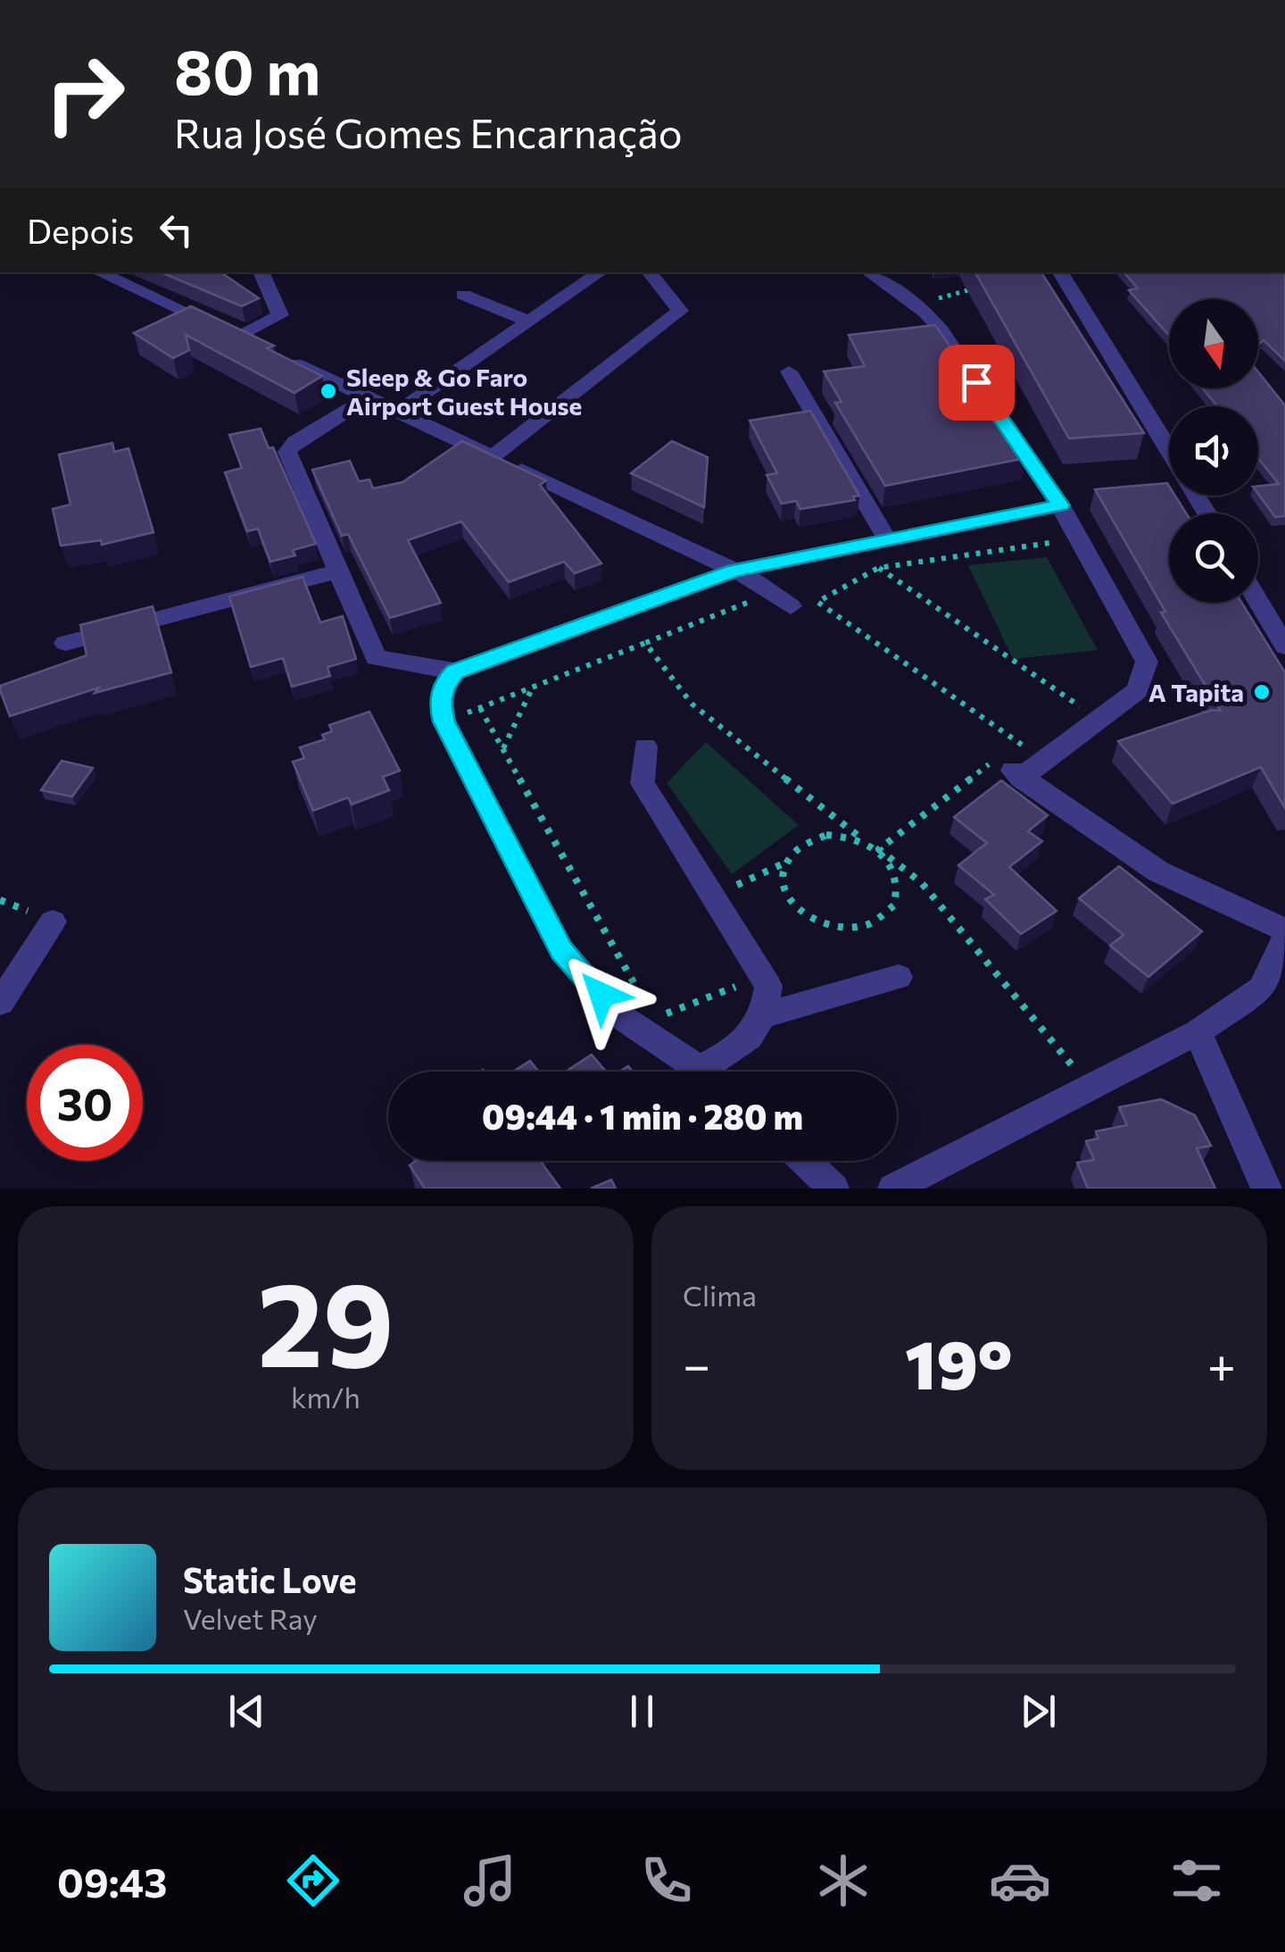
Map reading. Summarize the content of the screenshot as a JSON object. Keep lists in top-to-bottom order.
{
  "places": ["Sleep & Go Faro Airport Guest House", "A Tapita"],
  "north": "bottom",
  "page": {
    "turn": ["80 m", "Rua José Gomes Encarnação"],
    "then": "Depois",
    "limit": "30",
    "trip": "09:44 · 1 min · 280 m",
    "tile": [
      ["29", "km/h"],
      "Clima"
    ],
    "heat": ["−", "19°", "+"],
    "song": ["Static Love", "Velvet Ray"],
    "tabs": "09:43"
  }
}
